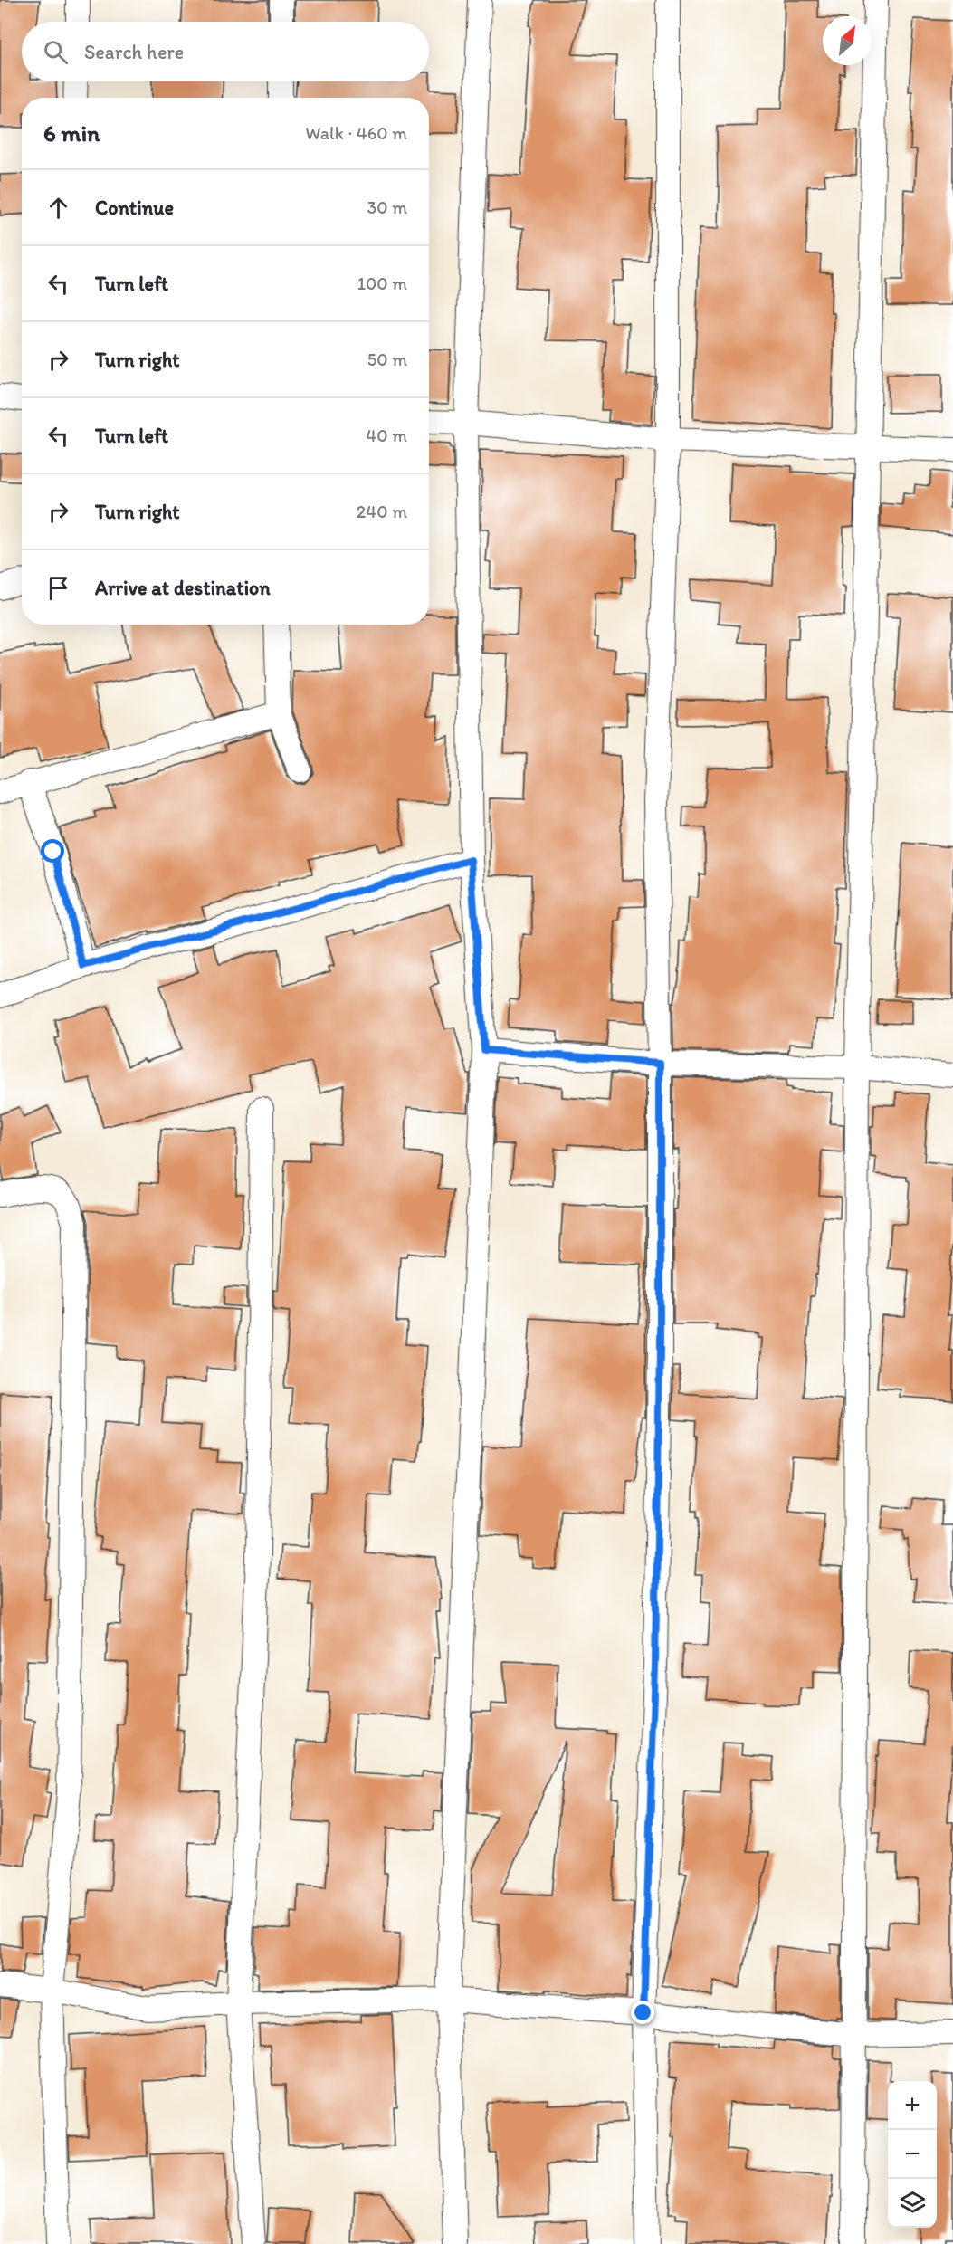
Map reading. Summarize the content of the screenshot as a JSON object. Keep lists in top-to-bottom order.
{
  "north": "top right",
  "page": {
    "search": "Search here",
    "heading": ["6 min", "Walk · 460 m"],
    "list": [
      ["Continue", "30 m"],
      ["Turn left", "100 m"],
      ["Turn right", "50 m"],
      ["Turn left", "40 m"],
      ["Turn right", "240 m"],
      "Arrive at destination"
    ],
    "map_buttons": ["+", "−"]
  }
}
